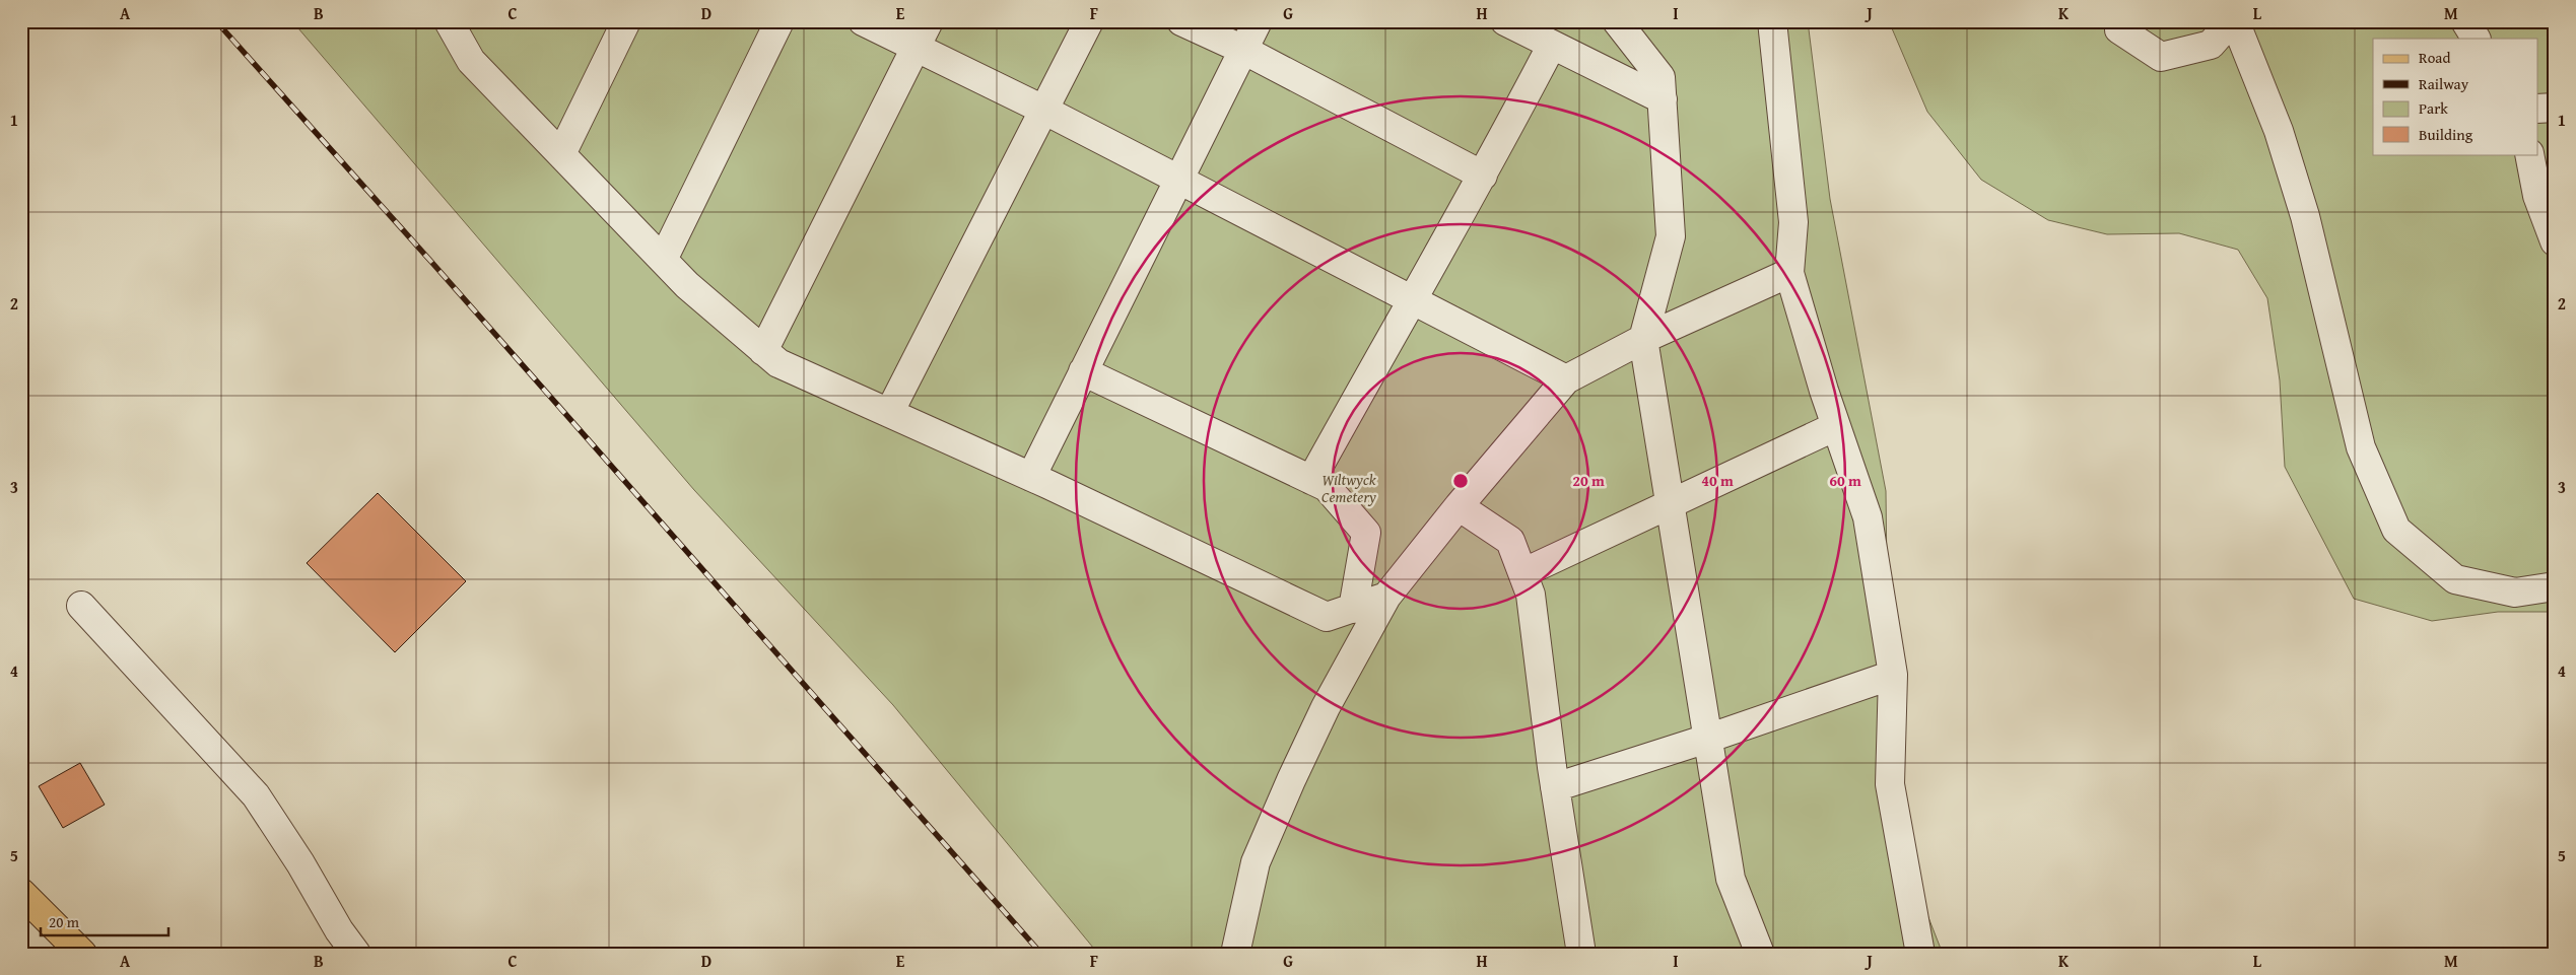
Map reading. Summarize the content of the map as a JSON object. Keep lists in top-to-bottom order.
{
  "parks": ["Wiltwyck Cemetery"],
  "legend": [
    "Road",
    "Railway",
    "Park",
    "Building"
  ],
  "scale_bar": "20 m",
  "grid": {
    "columns": [
      "A",
      "B",
      "C",
      "D",
      "E",
      "F",
      "G",
      "H",
      "I",
      "J",
      "K",
      "L",
      "M"
    ],
    "rows": [
      "1",
      "2",
      "3",
      "4",
      "5"
    ]
  },
  "rings": ["20 m", "40 m", "60 m"]
}
